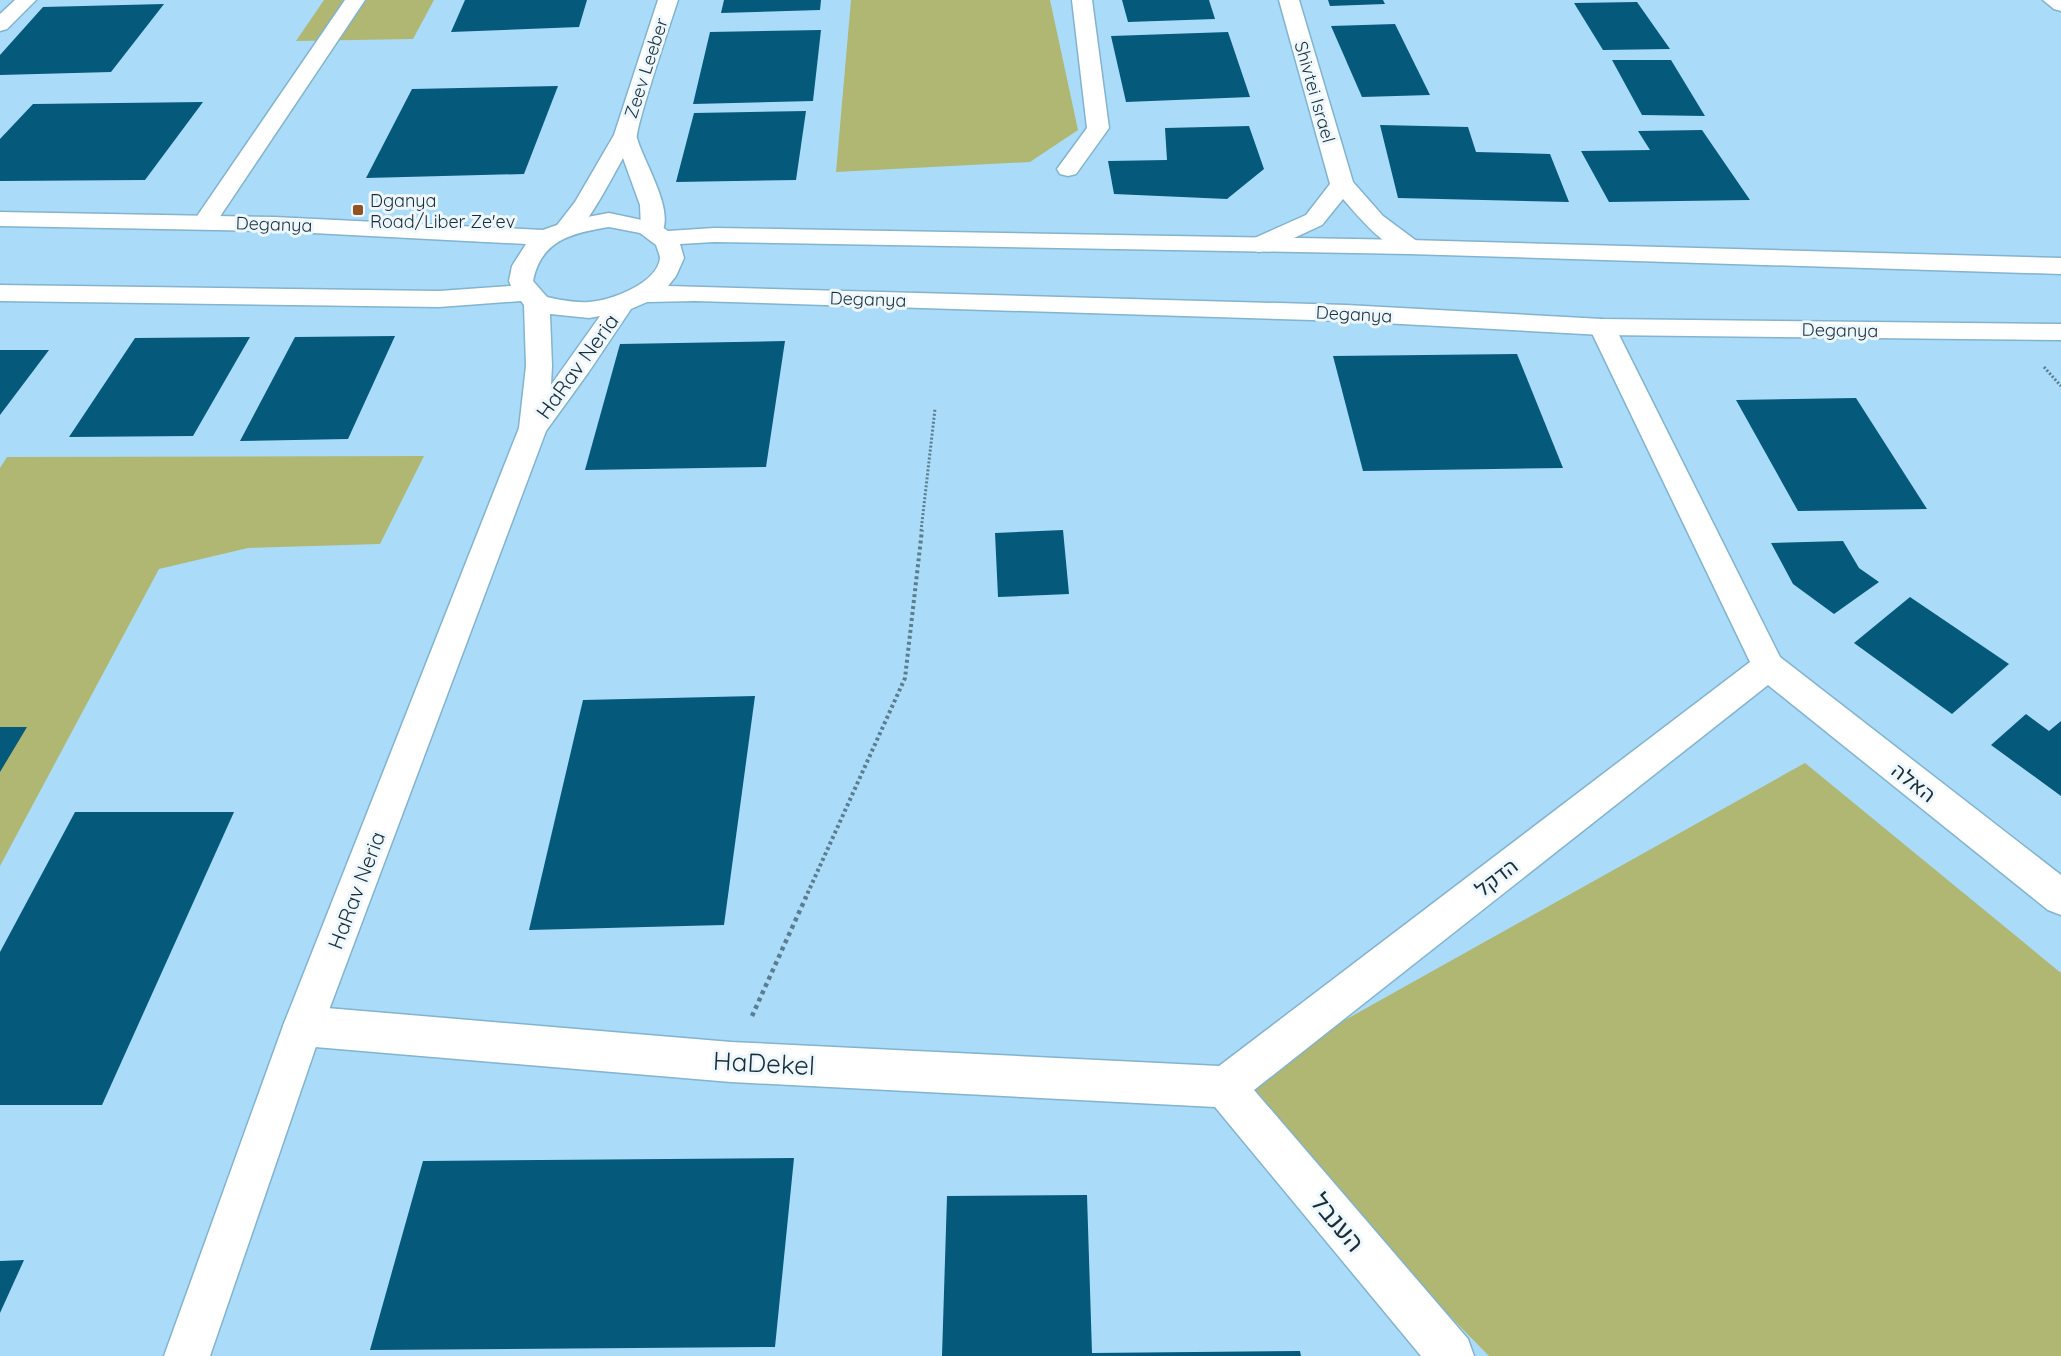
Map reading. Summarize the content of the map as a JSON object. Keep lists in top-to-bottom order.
{
  "streets": {
    "street": [
      "Zeev Leeber",
      "Shivtei Israel",
      "Deganya",
      "HaRav Neria",
      "האלה",
      "הדקל",
      "HaDekel",
      "הענבל"
    ]
  },
  "crossings": [
    ["Zeev Leeber", "Deganya"],
    ["Zeev Leeber", "HaRav Neria"],
    ["Deganya", "HaRav Neria"],
    ["HaRav Neria", "HaDekel"],
    ["האלה", "הדקל"],
    ["הדקל", "HaDekel"],
    ["הדקל", "הענבל"],
    ["HaDekel", "הענבל"]
  ],
  "places": {
    "transit": ["Dganya Road/Liber Ze'ev"]
  }
}
